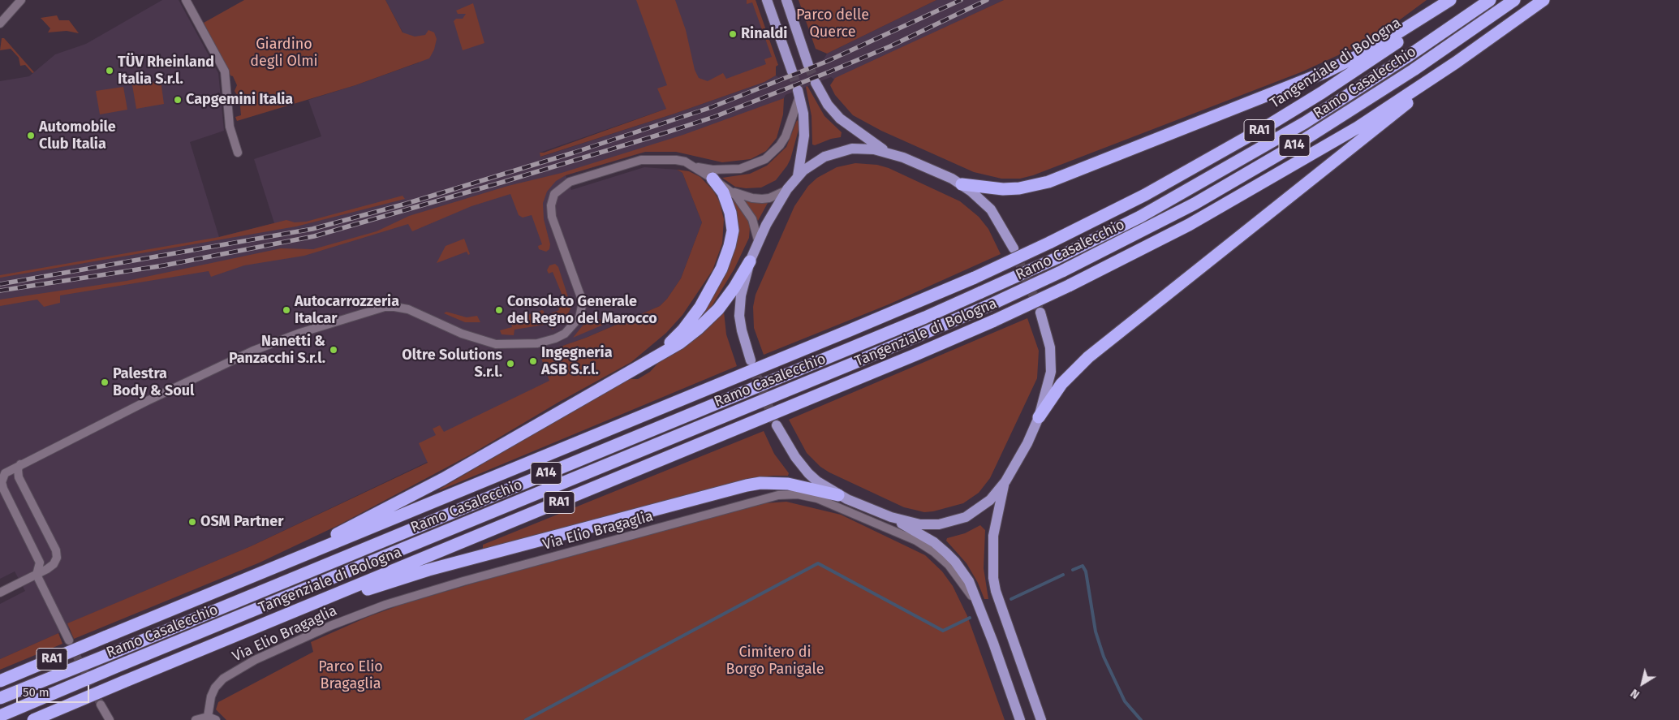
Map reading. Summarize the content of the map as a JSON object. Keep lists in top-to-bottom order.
{
  "streets": {
    "highway": [
      "Tangenziale di Bologna",
      "Ramo Casalecchio",
      "RA1",
      "A14"
    ],
    "street": ["Via Elio Bragaglia"]
  },
  "parks": [
    "Parco delle Querce",
    "Giardino degli Olmi",
    "Cimitero di Borgo Panigale",
    "Parco Elio Bragaglia"
  ],
  "places": [
    "Rinaldi",
    "TÜV Rheinland Italia S.r.l.",
    "Capgemini Italia",
    "Automobile Club Italia",
    "Autocarrozzeria Italcar",
    "Consolato Generale del Regno del Marocco",
    "Nanetti & Panzacchi S.r.l.",
    "Ingegneria ASB S.r.l.",
    "Oltre Solutions S.r.l.",
    "Palestra Body & Soul",
    "OSM Partner"
  ],
  "scale_bar": "50 m",
  "north": "bottom left"
}
